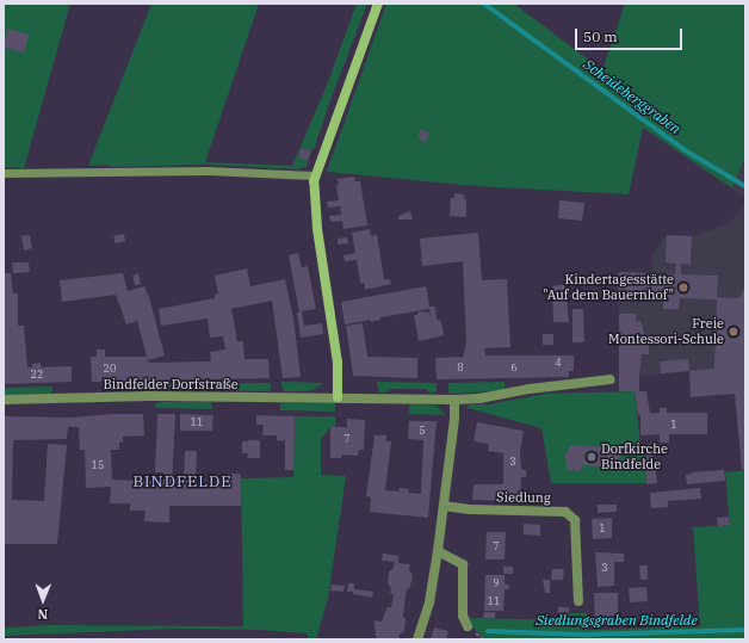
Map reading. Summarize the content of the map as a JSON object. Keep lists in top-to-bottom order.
{
  "streets": {
    "street": ["Bindfelder Dorfstraße", "Siedlung"]
  },
  "districts": ["BINDFELDE"],
  "water": ["Scheideberggraben", "Siedlungsgraben Bindfelde"],
  "places": ["Kindertagesstätte \"Auf dem Bauernhof\"", "Freie Montessori-Schule", "Dorfkirche Bindfelde"],
  "house_numbers": [
    "4",
    "8",
    "6",
    "20",
    "22",
    "11",
    "1",
    "5",
    "7",
    "3",
    "15",
    "1",
    "7",
    "3",
    "9",
    "11"
  ],
  "scale_bar": "50 m",
  "north": "bottom"
}
